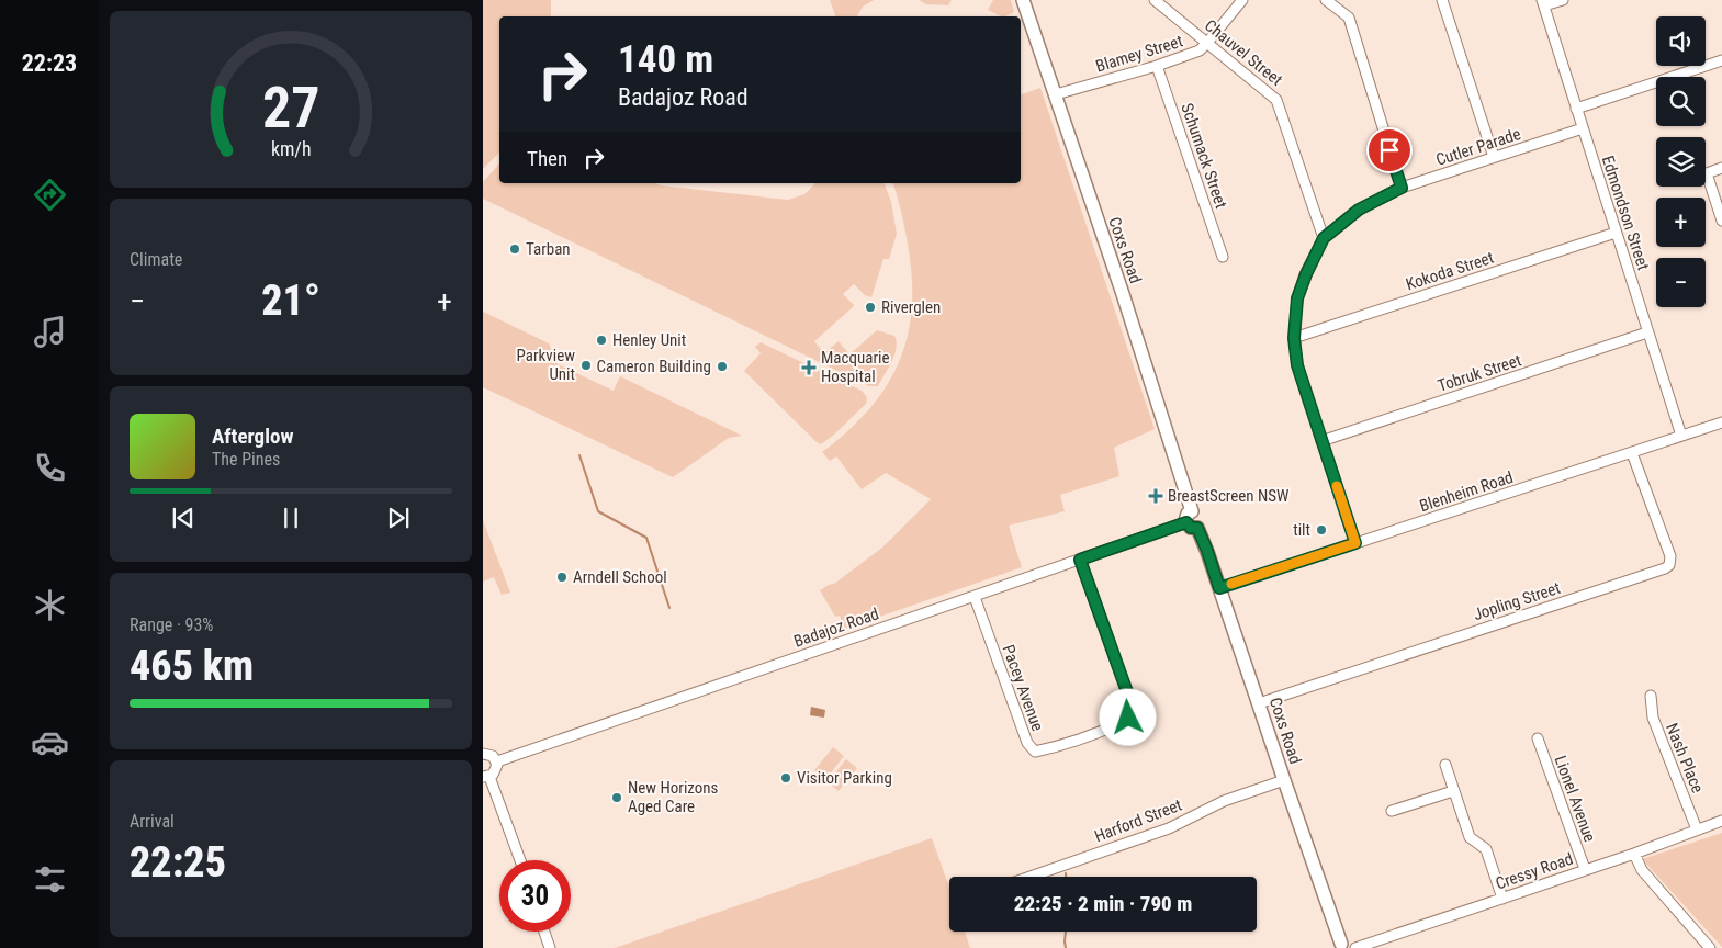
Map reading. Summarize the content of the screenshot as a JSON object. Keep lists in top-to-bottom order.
{
  "streets": {
    "street": [
      "Chauvel Street",
      "Blamey Street",
      "Cutler Parade",
      "Schumack Street",
      "Edmondson Street",
      "Coxs Road",
      "Kokoda Street",
      "Tobruk Street",
      "Blenheim Road",
      "Jopling Street",
      "Badajoz Road",
      "Pacey Avenue",
      "Nash Place",
      "Lionel Avenue",
      "Harford Street",
      "Cressy Road"
    ]
  },
  "crossings": [
    ["Chauvel Street", "Blamey Street"],
    ["Chauvel Street", "Cutler Parade"],
    ["Blamey Street", "Schumack Street"],
    ["Blamey Street", "Coxs Road"],
    ["Cutler Parade", "Edmondson Street"],
    ["Cutler Parade", "Kokoda Street"],
    ["Cutler Parade", "Tobruk Street"],
    ["Cutler Parade", "Blenheim Road"],
    ["Edmondson Street", "Kokoda Street"],
    ["Edmondson Street", "Tobruk Street"],
    ["Edmondson Street", "Blenheim Road"],
    ["Coxs Road", "Blenheim Road"],
    ["Coxs Road", "Jopling Street"],
    ["Coxs Road", "Badajoz Road"],
    ["Coxs Road", "Harford Street"],
    ["Blenheim Road", "Jopling Street"],
    ["Badajoz Road", "Pacey Avenue"],
    ["Nash Place", "Cressy Road"],
    ["Lionel Avenue", "Cressy Road"]
  ],
  "places": {
    "other": [
      "Tarban",
      "Riverglen",
      "Henley Unit",
      "Parkview Unit",
      "Cameron Building",
      "tilt",
      "Arndell School",
      "Visitor Parking",
      "New Horizons Aged Care"
    ],
    "health": ["Macquarie Hospital", "BreastScreen NSW"]
  },
  "page": {
    "tabs": "22:23",
    "map_buttons": ["+", "−"],
    "turn": ["140 m", "Badajoz Road"],
    "then": "Then",
    "tile": [
      "Climate",
      ["Range · 93%", "465 km"],
      ["Arrival", "22:25"]
    ],
    "heat": ["−", "21°", "+"],
    "song": ["Afterglow", "The Pines"],
    "limit": "30",
    "trip": "22:25 · 2 min · 790 m",
    "gauge": ["27", "km/h"]
  }
}
